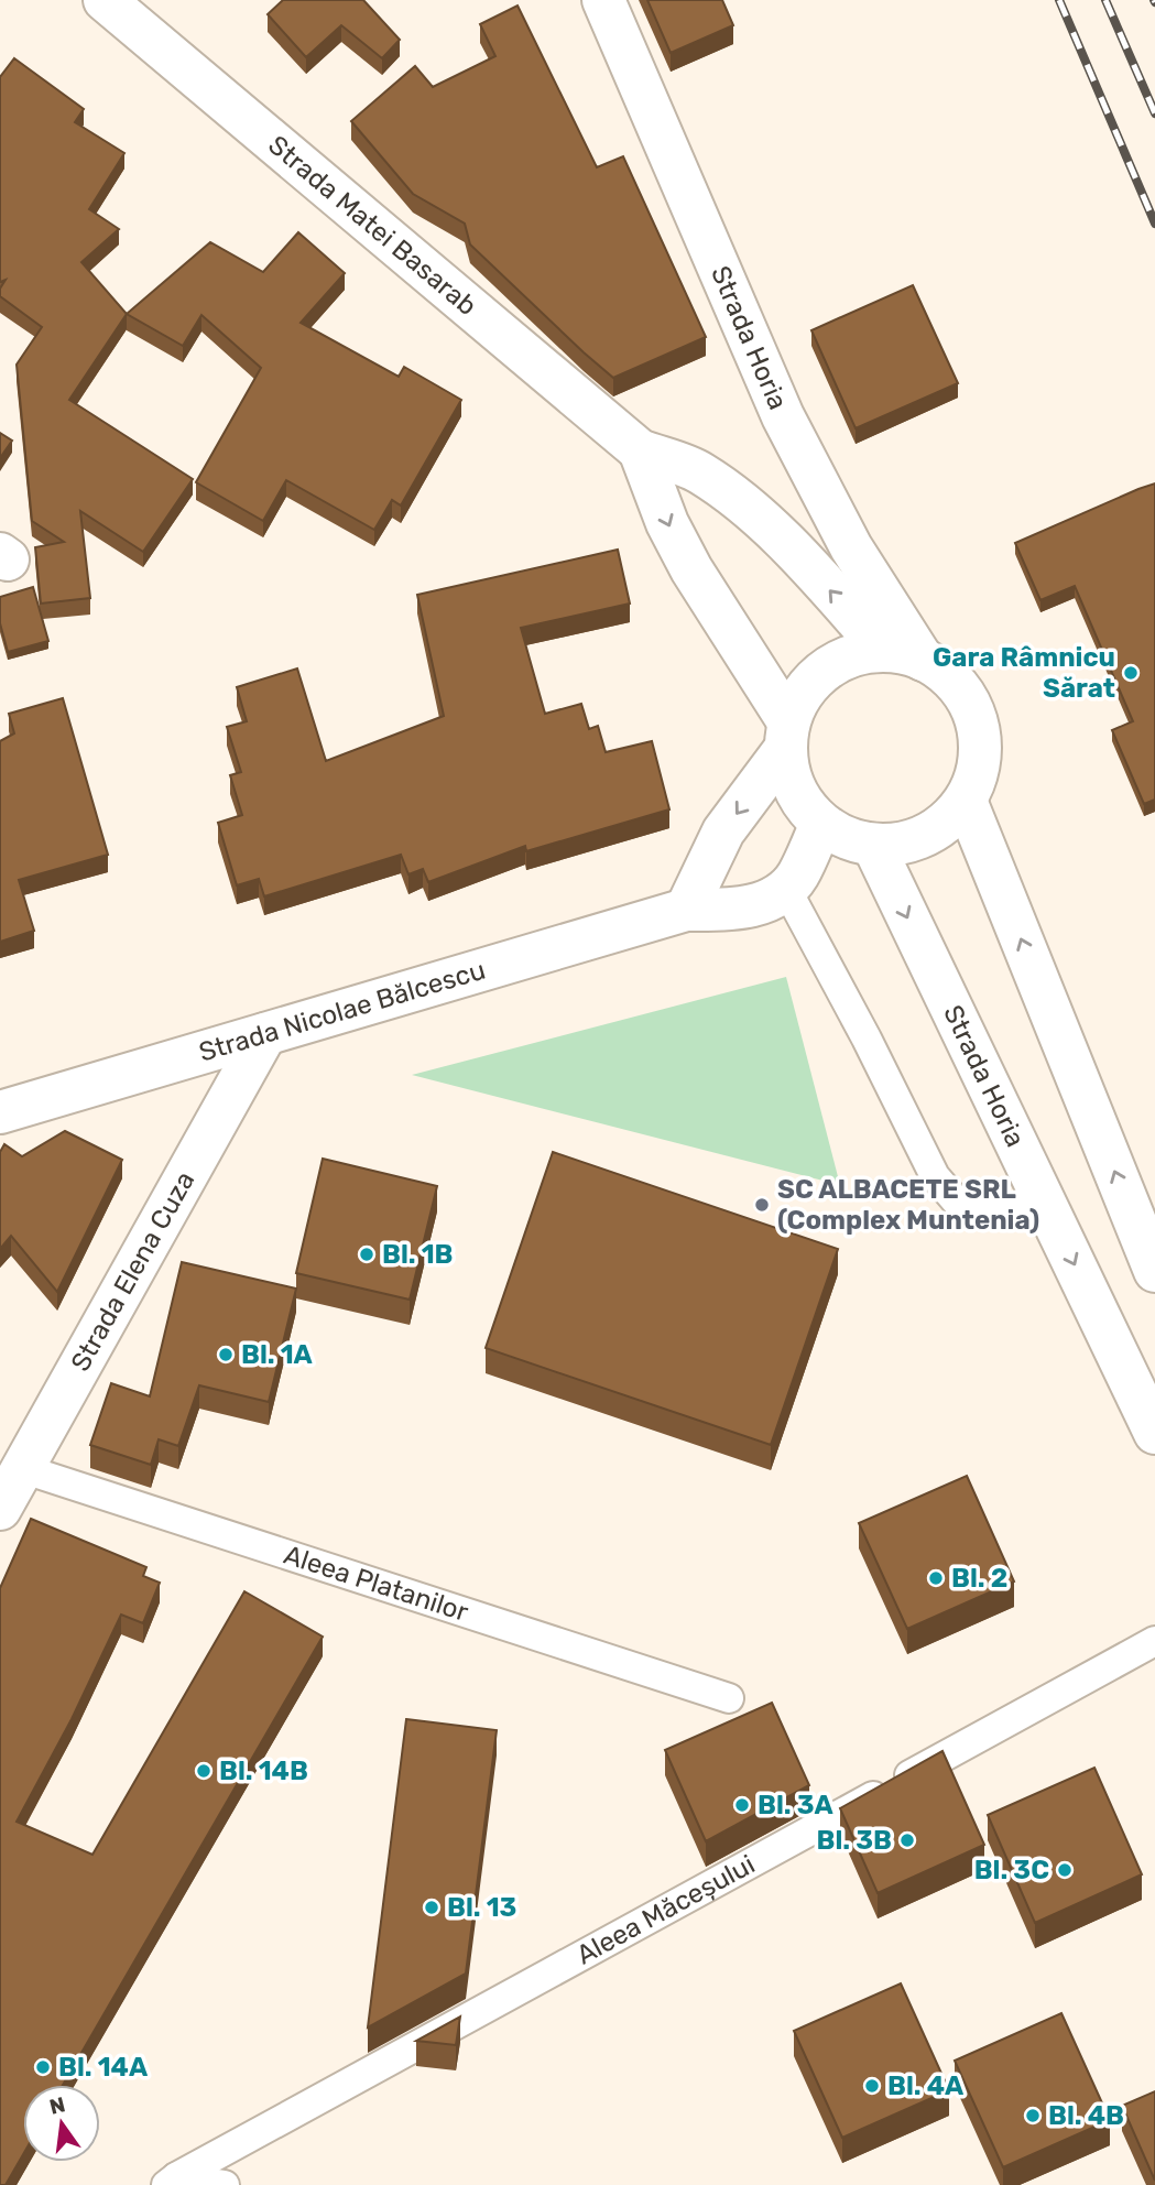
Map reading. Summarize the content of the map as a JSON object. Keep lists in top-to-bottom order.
{
  "streets": {
    "street": [
      "Strada Matei Basarab",
      "Strada Horia",
      "Strada Nicolae Bălcescu",
      "Strada Elena Cuza"
    ],
    "lane": ["Aleea Platanilor", "Aleea Măceșului"]
  },
  "crossings": [
    ["Strada Matei Basarab", "Strada Horia"],
    ["Strada Nicolae Bălcescu", "Strada Elena Cuza"],
    ["Strada Elena Cuza", "Aleea Platanilor"]
  ],
  "places": [
    "Gara Râmnicu Sărat",
    "SC ALBACETE SRL (Complex Muntenia)",
    "Bl. 1B",
    "Bl. 1A",
    "Bl. 2",
    "Bl. 14B",
    "Bl. 3A",
    "Bl. 3B",
    "Bl. 3C",
    "Bl. 13",
    "Bl. 14A",
    "Bl. 4A",
    "Bl. 4B"
  ],
  "north": "top"
}
